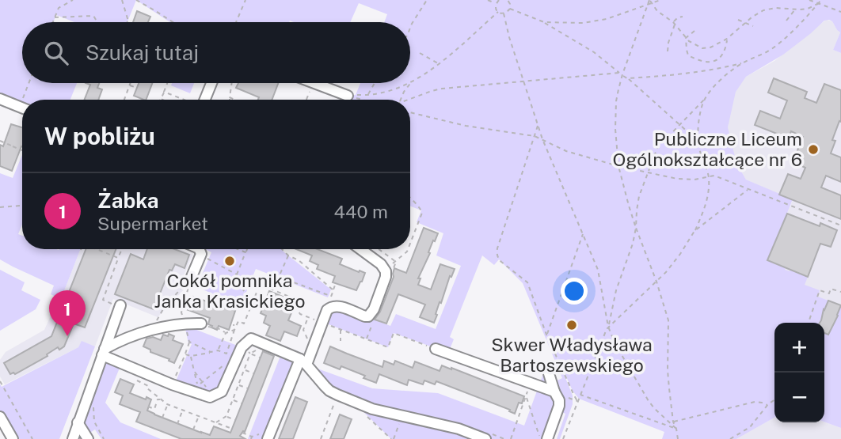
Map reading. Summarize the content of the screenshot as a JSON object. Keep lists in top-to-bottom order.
{
  "places": ["Publiczne Liceum Ogólnokształcące nr 6", "Cokół pomnika Janka Krasickiego", "Skwer Władysława Bartoszewskiego"],
  "page": {
    "search": "Szukaj tutaj",
    "heading": "W pobliżu",
    "list": [
      {
        "mark": "1",
        "name": "Żabka",
        "note": "Supermarket",
        "value": "440 m"
      }
    ],
    "pins": "1",
    "map_buttons": ["+", "−"]
  }
}
